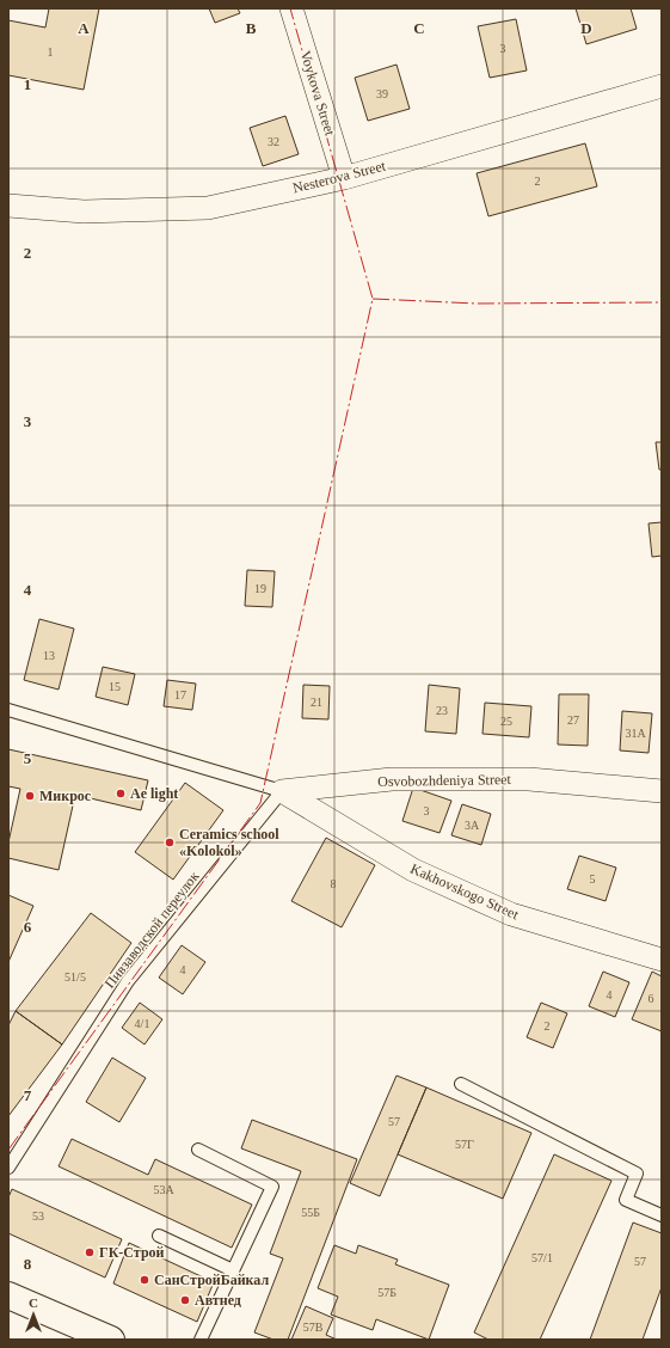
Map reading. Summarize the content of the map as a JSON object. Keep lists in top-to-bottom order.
{
  "streets": {
    "street": [
      "Voykova Street",
      "Nesterova Street",
      "Osvobozhdeniya Street",
      "Kakhovskogo Street"
    ],
    "lane": ["Пивзаводской переулок"]
  },
  "crossings": [
    ["Voykova Street", "Nesterova Street"],
    ["Osvobozhdeniya Street", "Kakhovskogo Street"],
    ["Osvobozhdeniya Street", "Пивзаводской переулок"],
    ["Kakhovskogo Street", "Пивзаводской переулок"]
  ],
  "places": [
    "Ae light",
    "Микрос",
    "Ceramics school «Kolokol»",
    "ГК-Строй",
    "СанСтройБайкал",
    "Автнед"
  ],
  "house_numbers": [
    "3",
    "1",
    "39",
    "32",
    "2",
    "19",
    "13",
    "15",
    "17",
    "21",
    "23",
    "27",
    "25",
    "31А",
    "3",
    "3А",
    "5",
    "8",
    "4",
    "51/5",
    "4",
    "6",
    "4/1",
    "2",
    "57",
    "57Г",
    "53А",
    "55Б",
    "53",
    "57/1",
    "57",
    "57Б",
    "57В"
  ],
  "north": "top",
  "grid": {
    "columns": [
      "A",
      "B",
      "C",
      "D"
    ],
    "rows": [
      "1",
      "2",
      "3",
      "4",
      "5",
      "6",
      "7",
      "8"
    ]
  }
}
